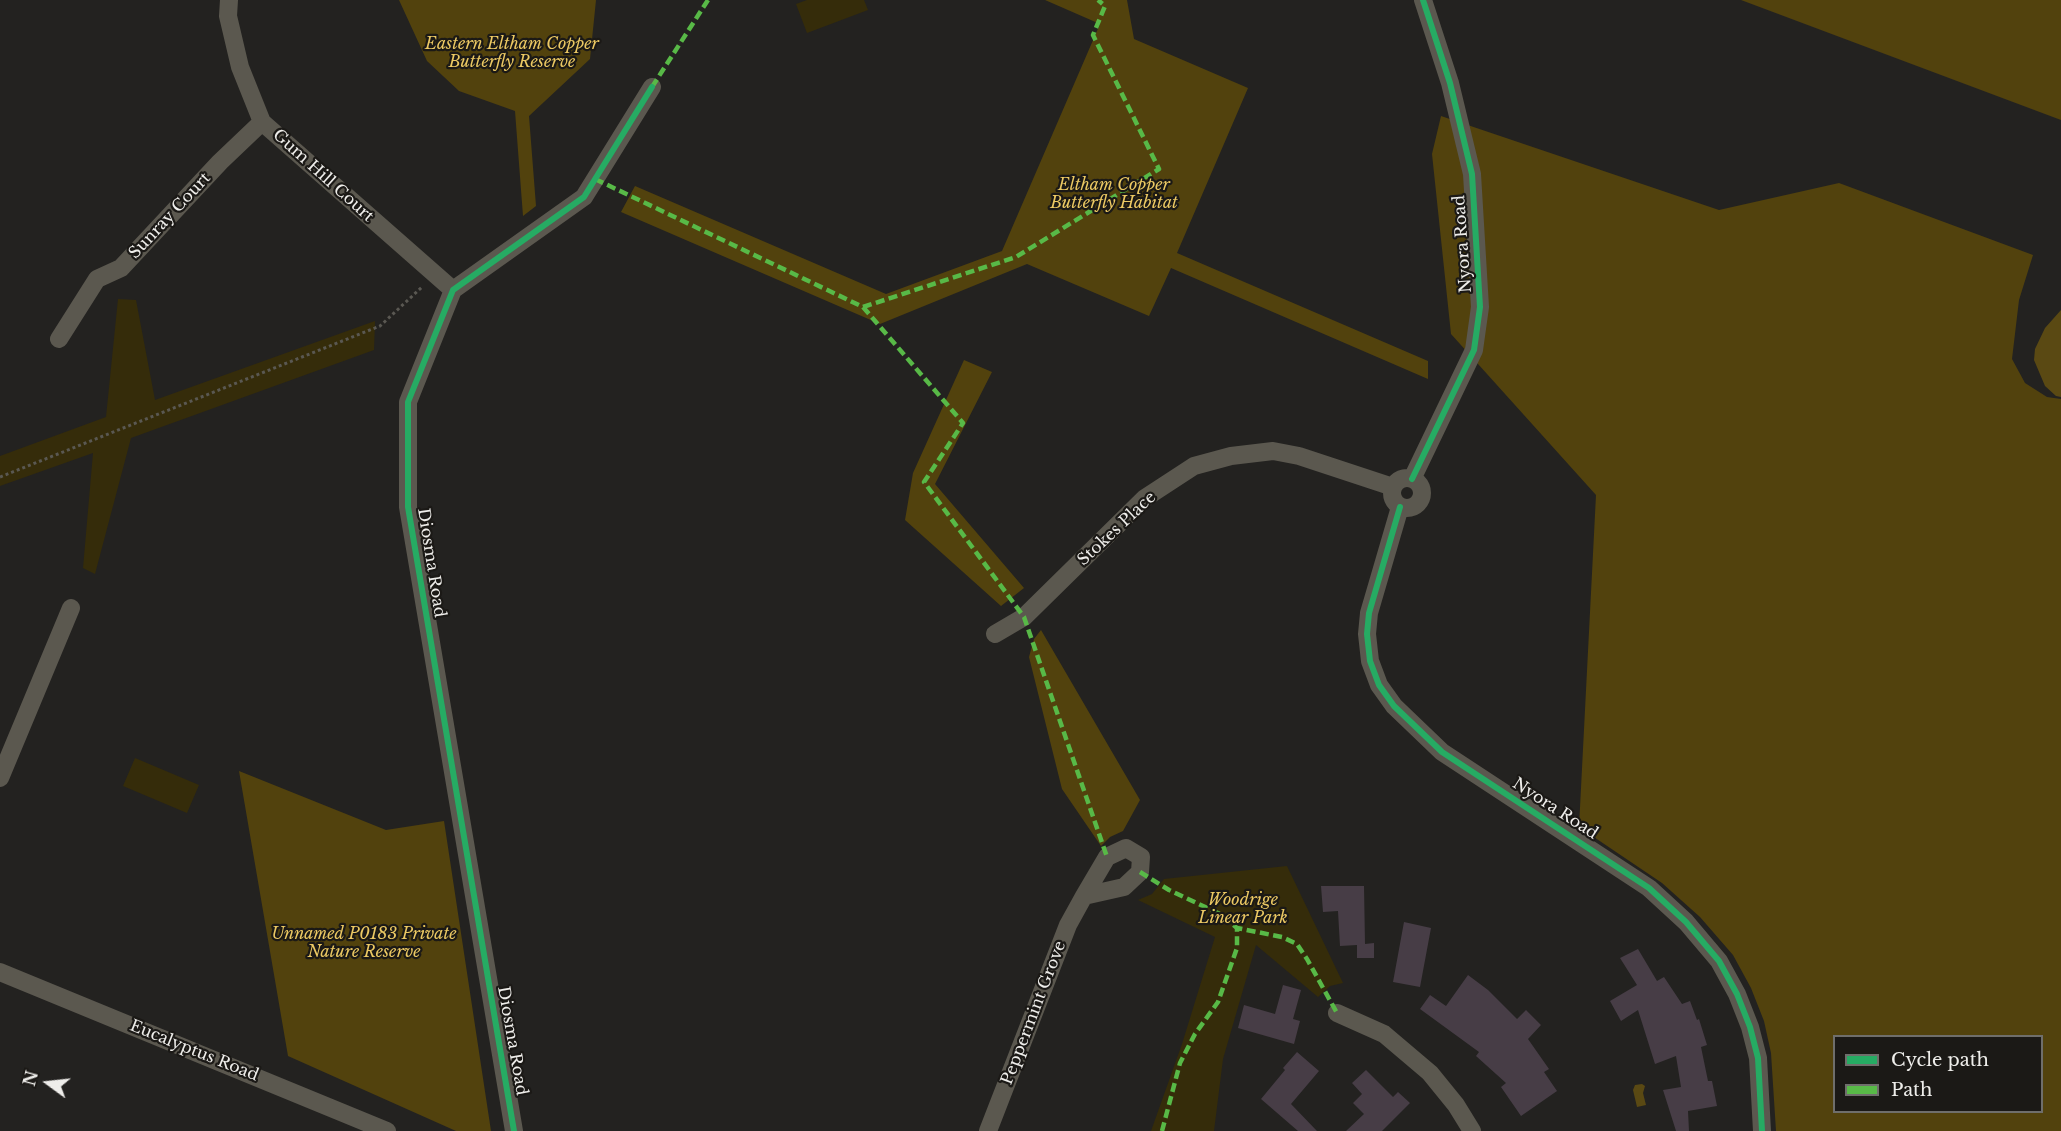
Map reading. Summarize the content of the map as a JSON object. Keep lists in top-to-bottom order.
{
  "streets": {
    "street": [
      "Gum Hill Court",
      "Sunray Court",
      "Nyora Road",
      "Stokes Place",
      "Diosma Road",
      "Peppermint Grove",
      "Eucalyptus Road"
    ]
  },
  "crossings": [
    ["Gum Hill Court", "Sunray Court"],
    ["Gum Hill Court", "Diosma Road"],
    ["Nyora Road", "Stokes Place"]
  ],
  "parks": [
    "Eastern Eltham Copper Butterfly Reserve",
    "Eltham Copper Butterfly Habitat",
    "Woodrige Linear Park",
    "Unnamed P0183 Private Nature Reserve"
  ],
  "legend": ["Cycle path", "Path"],
  "north": "left"
}
